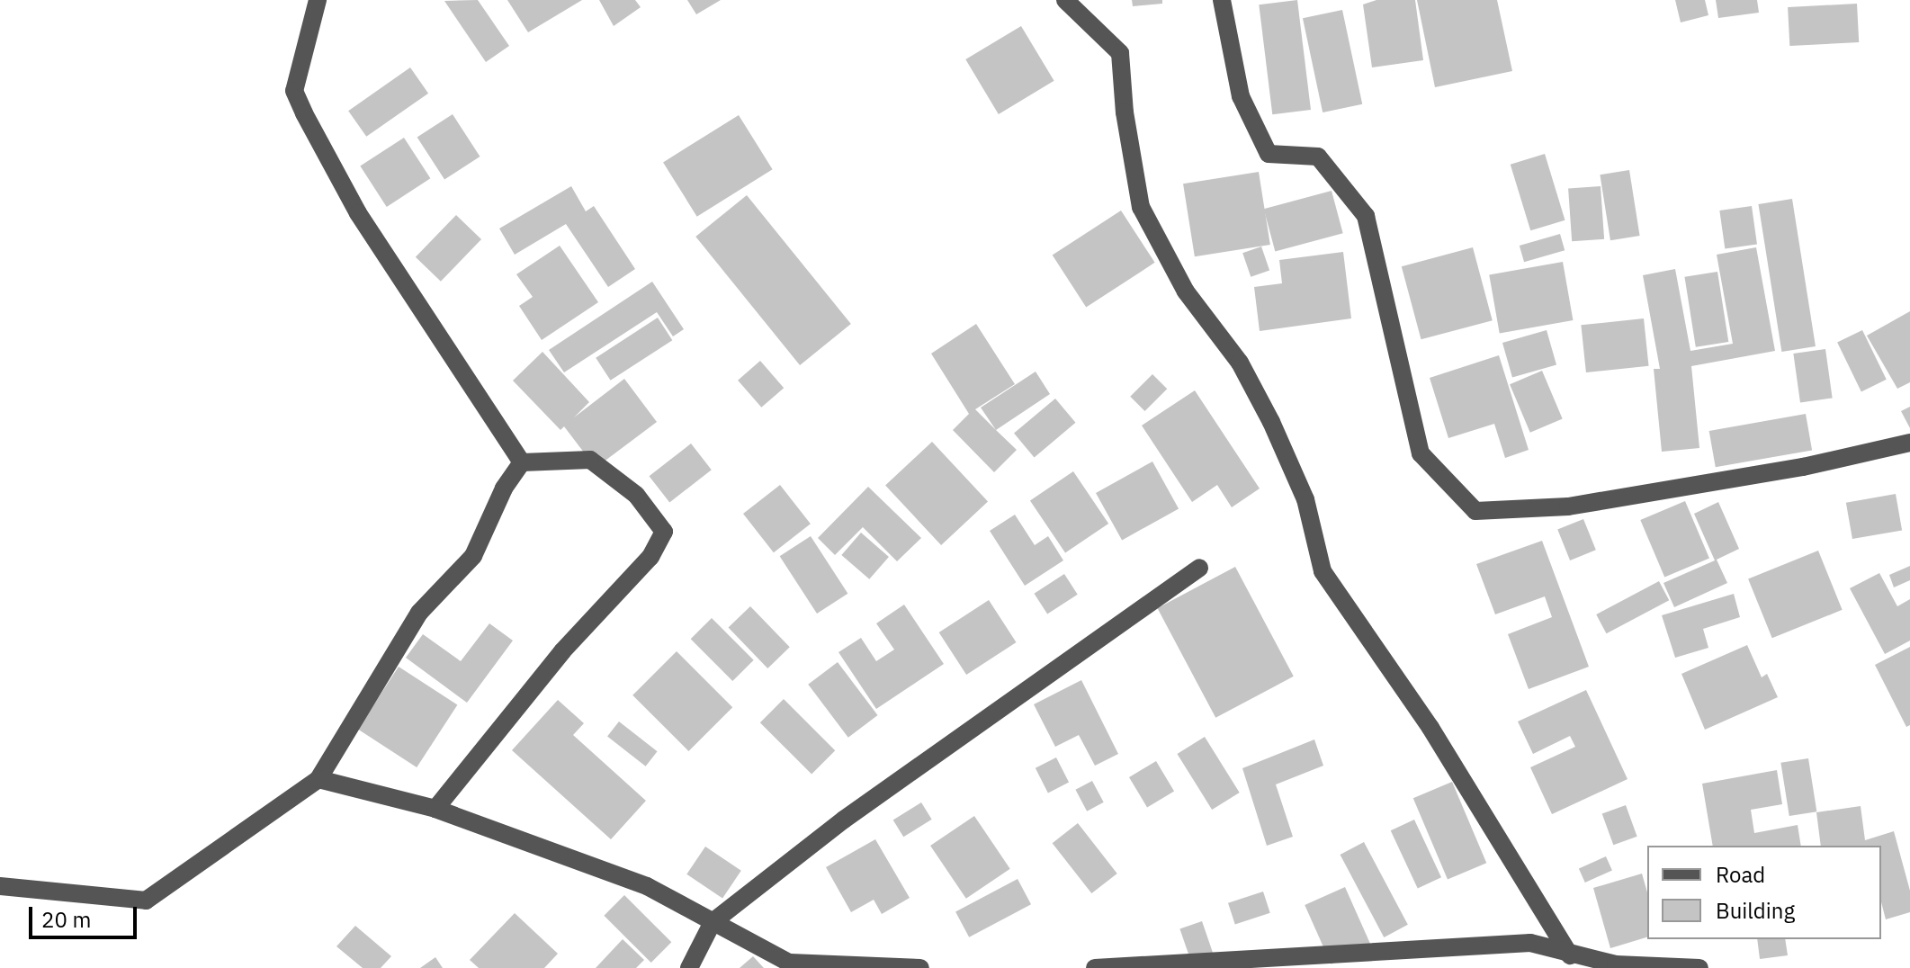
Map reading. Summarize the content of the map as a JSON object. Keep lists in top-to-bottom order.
{
  "legend": ["Road", "Building"],
  "scale_bar": "20 m"
}
